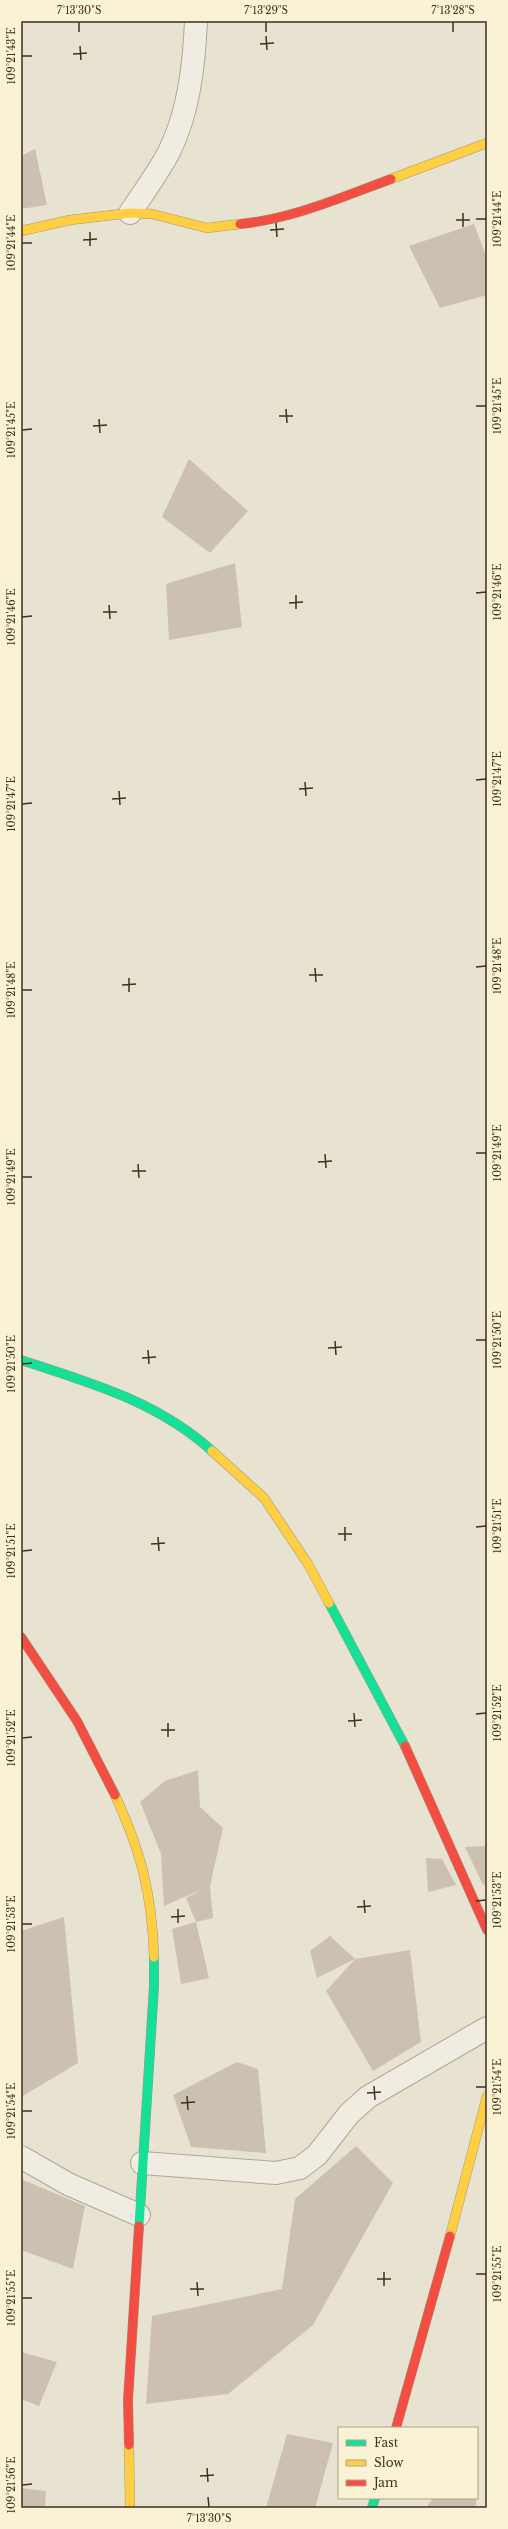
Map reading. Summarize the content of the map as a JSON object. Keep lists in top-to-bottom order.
{
  "legend": ["Fast", "Slow", "Jam"],
  "coordinates": [
    "7°13'30\"S",
    "7°13'29\"S",
    "7°13'28\"S",
    "109°21'43\"E",
    "109°21'44\"E",
    "109°21'45\"E",
    "109°21'46\"E",
    "109°21'47\"E",
    "109°21'48\"E",
    "109°21'49\"E",
    "109°21'50\"E",
    "109°21'51\"E",
    "109°21'52\"E",
    "109°21'53\"E",
    "109°21'54\"E",
    "109°21'55\"E",
    "109°21'56\"E"
  ]
}
